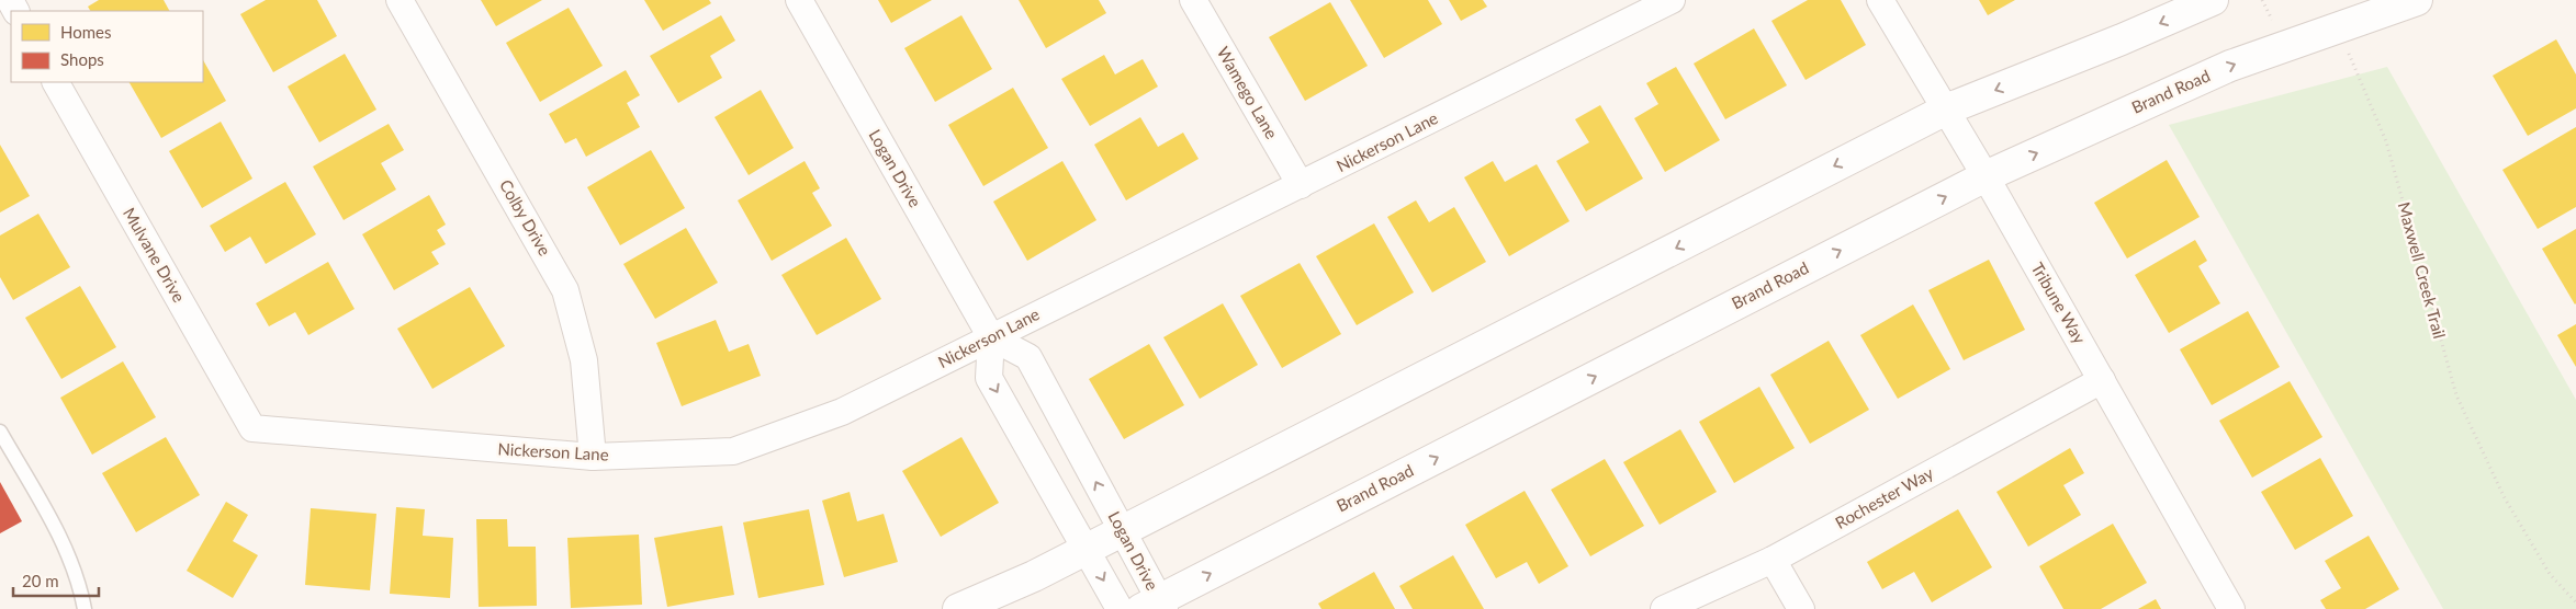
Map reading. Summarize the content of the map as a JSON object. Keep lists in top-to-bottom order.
{
  "streets": {
    "main road": ["Brand Road"],
    "street": [
      "Wamego Lane",
      "Nickerson Lane",
      "Logan Drive",
      "Colby Drive",
      "Mulvane Drive",
      "Tribune Way",
      "Rochester Way"
    ],
    "path": ["Maxwell Creek Trail"]
  },
  "crossings": [
    ["Brand Road", "Logan Drive"],
    ["Brand Road", "Maxwell Creek Trail"],
    ["Brand Road", "Tribune Way"],
    ["Wamego Lane", "Nickerson Lane"],
    ["Nickerson Lane", "Logan Drive"],
    ["Nickerson Lane", "Colby Drive"],
    ["Nickerson Lane", "Mulvane Drive"],
    ["Tribune Way", "Rochester Way"]
  ],
  "legend": ["Homes", "Shops"],
  "scale_bar": "20 m"
}
